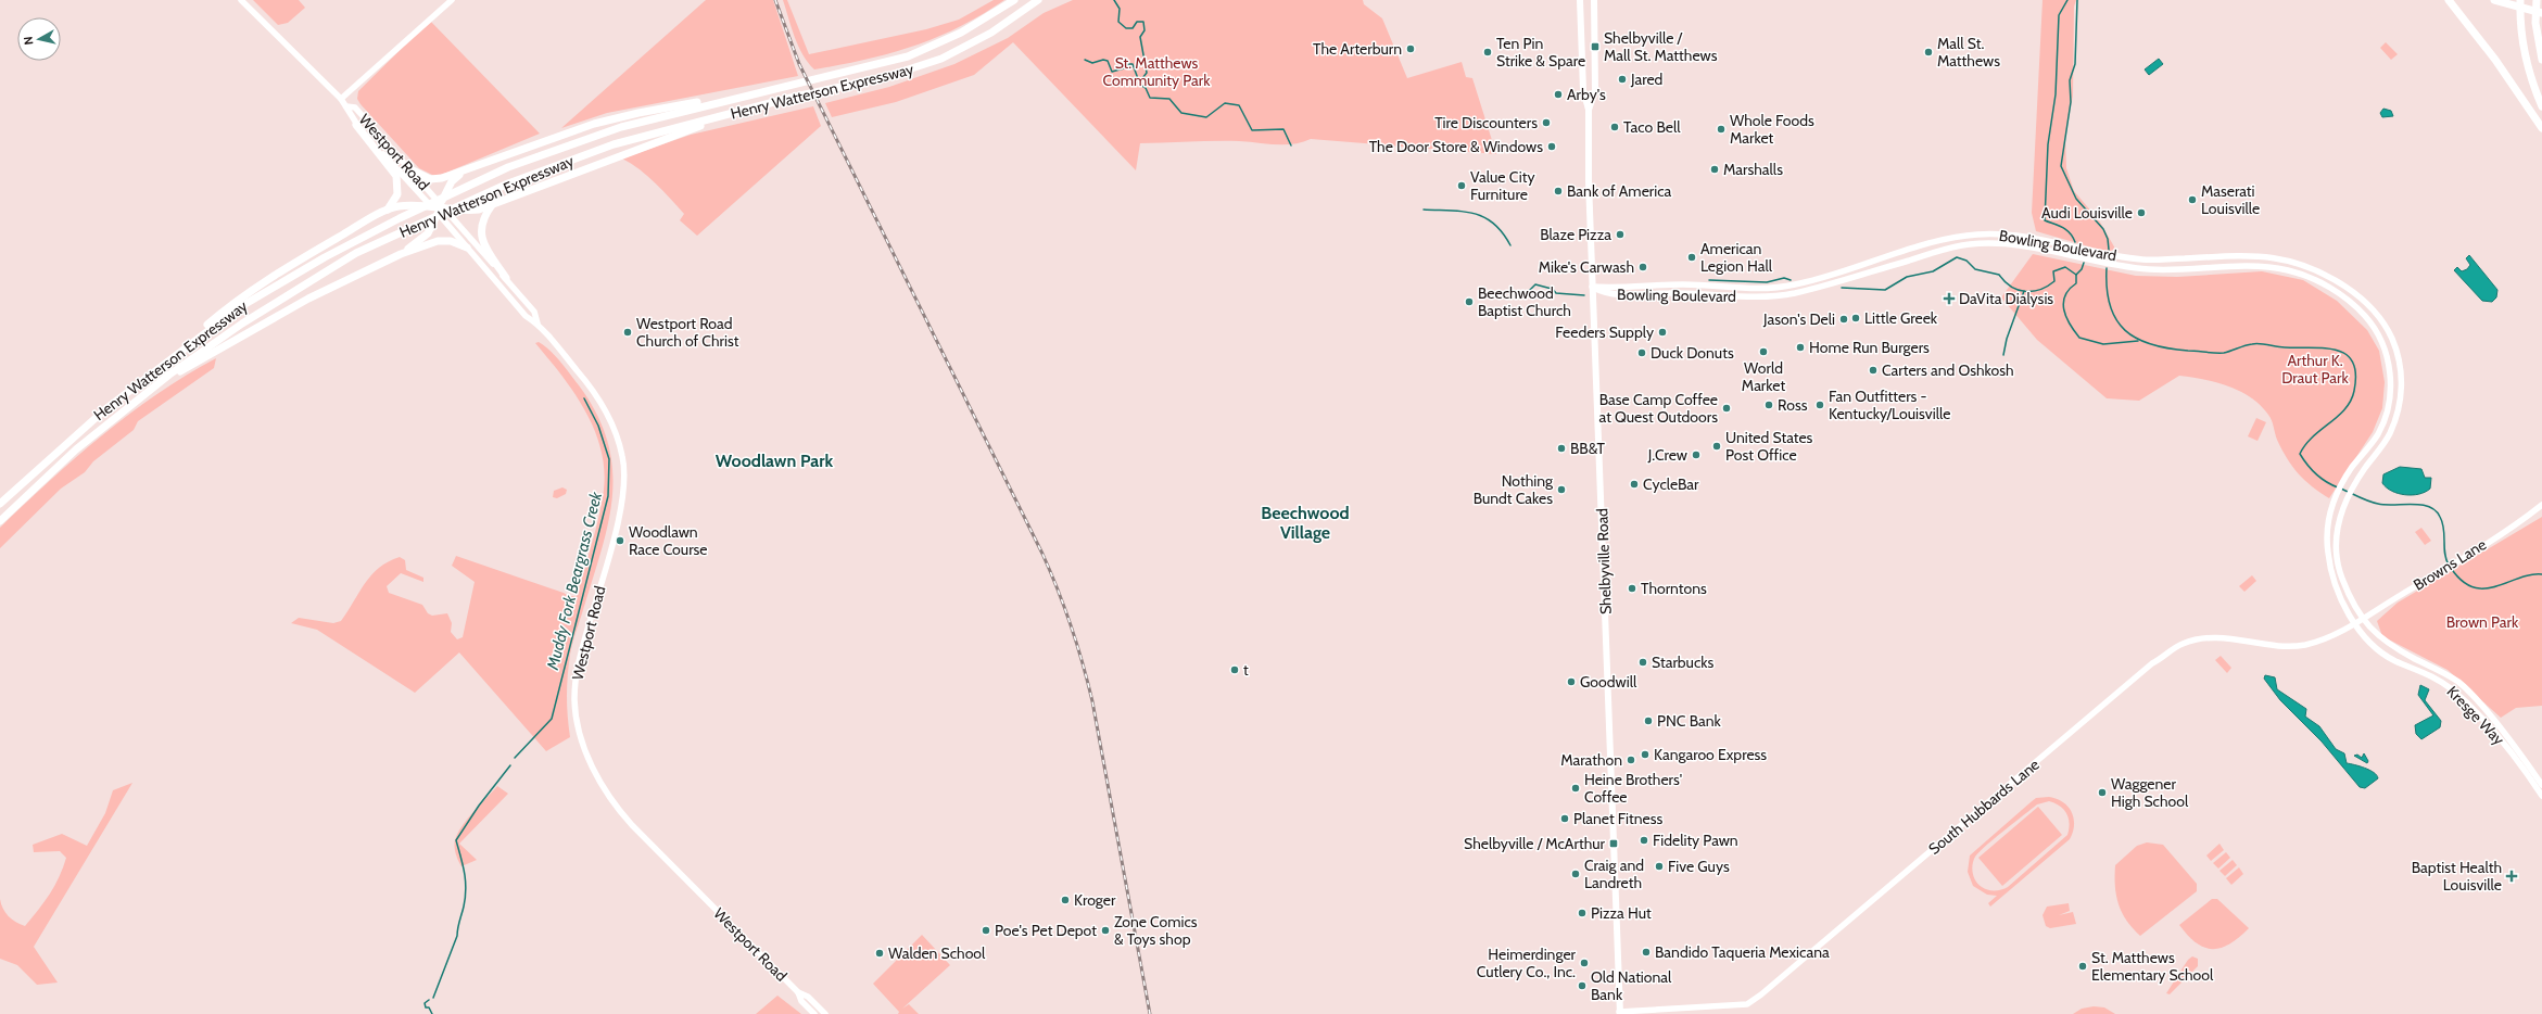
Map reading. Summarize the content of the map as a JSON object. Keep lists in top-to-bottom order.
{
  "streets": {
    "highway": ["Henry Watterson Expressway"],
    "main road": ["Shelbyville Road"],
    "street": [
      "Westport Road",
      "Bowling Boulevard",
      "Browns Lane",
      "Kresge Way",
      "South Hubbards Lane"
    ]
  },
  "crossings": [
    ["Bowling Boulevard", "Shelbyville Road"],
    ["Bowling Boulevard", "Browns Lane"],
    ["Bowling Boulevard", "Kresge Way"],
    ["Bowling Boulevard", "South Hubbards Lane"],
    ["Shelbyville Road", "South Hubbards Lane"],
    ["Browns Lane", "Kresge Way"],
    ["Browns Lane", "South Hubbards Lane"],
    ["Kresge Way", "South Hubbards Lane"]
  ],
  "districts": ["Woodlawn Park", "Beechwood Village"],
  "water": ["Muddy Fork Beargrass Creek"],
  "parks": ["St. Matthews Community Park", "Arthur K. Draut Park", "Brown Park"],
  "places": {
    "transit": ["Shelbyville / Mall St. Matthews", "Shelbyville / McArthur"],
    "other": [
      "The Arterburn",
      "Ten Pin Strike & Spare",
      "Mall St. Matthews",
      "Jared",
      "Arby's",
      "Tire Discounters",
      "Taco Bell",
      "Whole Foods Market",
      "The Door Store & Windows",
      "Marshalls",
      "Value City Furniture",
      "Bank of America",
      "Maserati Louisville",
      "Audi Louisville",
      "Blaze Pizza",
      "American Legion Hall",
      "Mike's Carwash",
      "Beechwood Baptist Church",
      "Little Greek",
      "Jason's Deli",
      "Westport Road Church of Christ",
      "Feeders Supply",
      "Home Run Burgers",
      "World Market",
      "Duck Donuts",
      "Carters and Oshkosh",
      "Ross",
      "Fan Outfitters - Kentucky/Louisville",
      "Base Camp Coffee at Quest Outdoors",
      "United States Post Office",
      "BB&T",
      "J.Crew",
      "CycleBar",
      "Nothing Bundt Cakes",
      "Woodlawn Race Course",
      "Thorntons",
      "Starbucks",
      "t",
      "Goodwill",
      "PNC Bank",
      "Kangaroo Express",
      "Marathon",
      "Heine Brothers' Coffee",
      "Waggener High School",
      "Planet Fitness",
      "Fidelity Pawn",
      "Five Guys",
      "Craig and Landreth",
      "Kroger",
      "Pizza Hut",
      "Poe's Pet Depot",
      "Zone Comics & Toys shop",
      "Bandido Taqueria Mexicana",
      "Walden School",
      "Heimerdinger Cutlery Co., Inc.",
      "St. Matthews Elementary School",
      "Old National Bank"
    ],
    "health": ["DaVita Dialysis", "Baptist Health Louisville"]
  },
  "north": "left"
}
